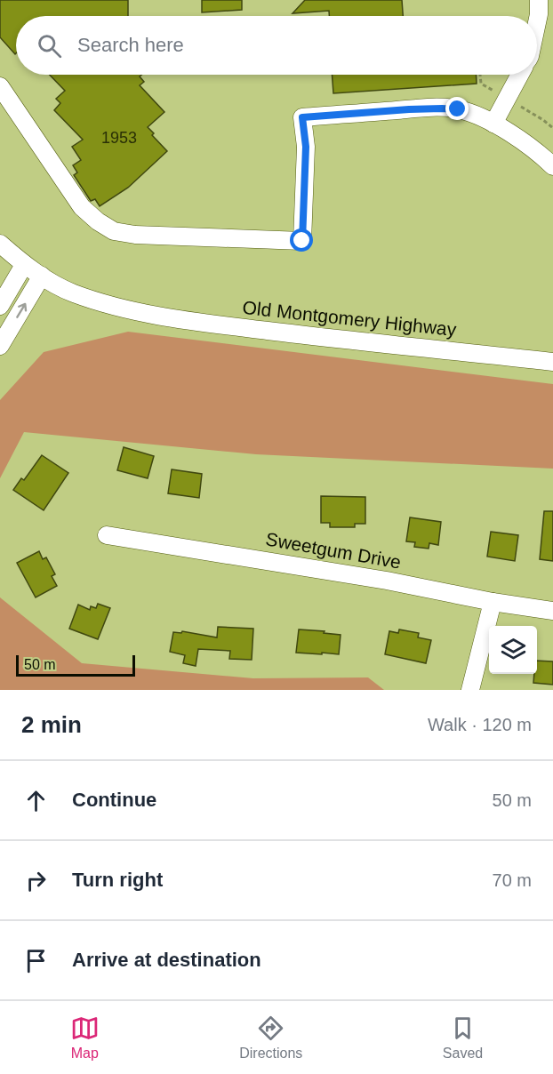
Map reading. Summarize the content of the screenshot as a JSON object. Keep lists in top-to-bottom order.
{
  "streets": {
    "street": ["Old Montgomery Highway", "Sweetgum Drive"]
  },
  "house_numbers": ["1953"],
  "scale_bar": "50 m",
  "page": {
    "search": "Search here",
    "scale": "50 m",
    "heading": ["2 min", "Walk · 120 m"],
    "list": [
      ["Continue", "50 m"],
      ["Turn right", "70 m"],
      "Arrive at destination"
    ],
    "nav": ["Map", "Directions", "Saved"]
  }
}
